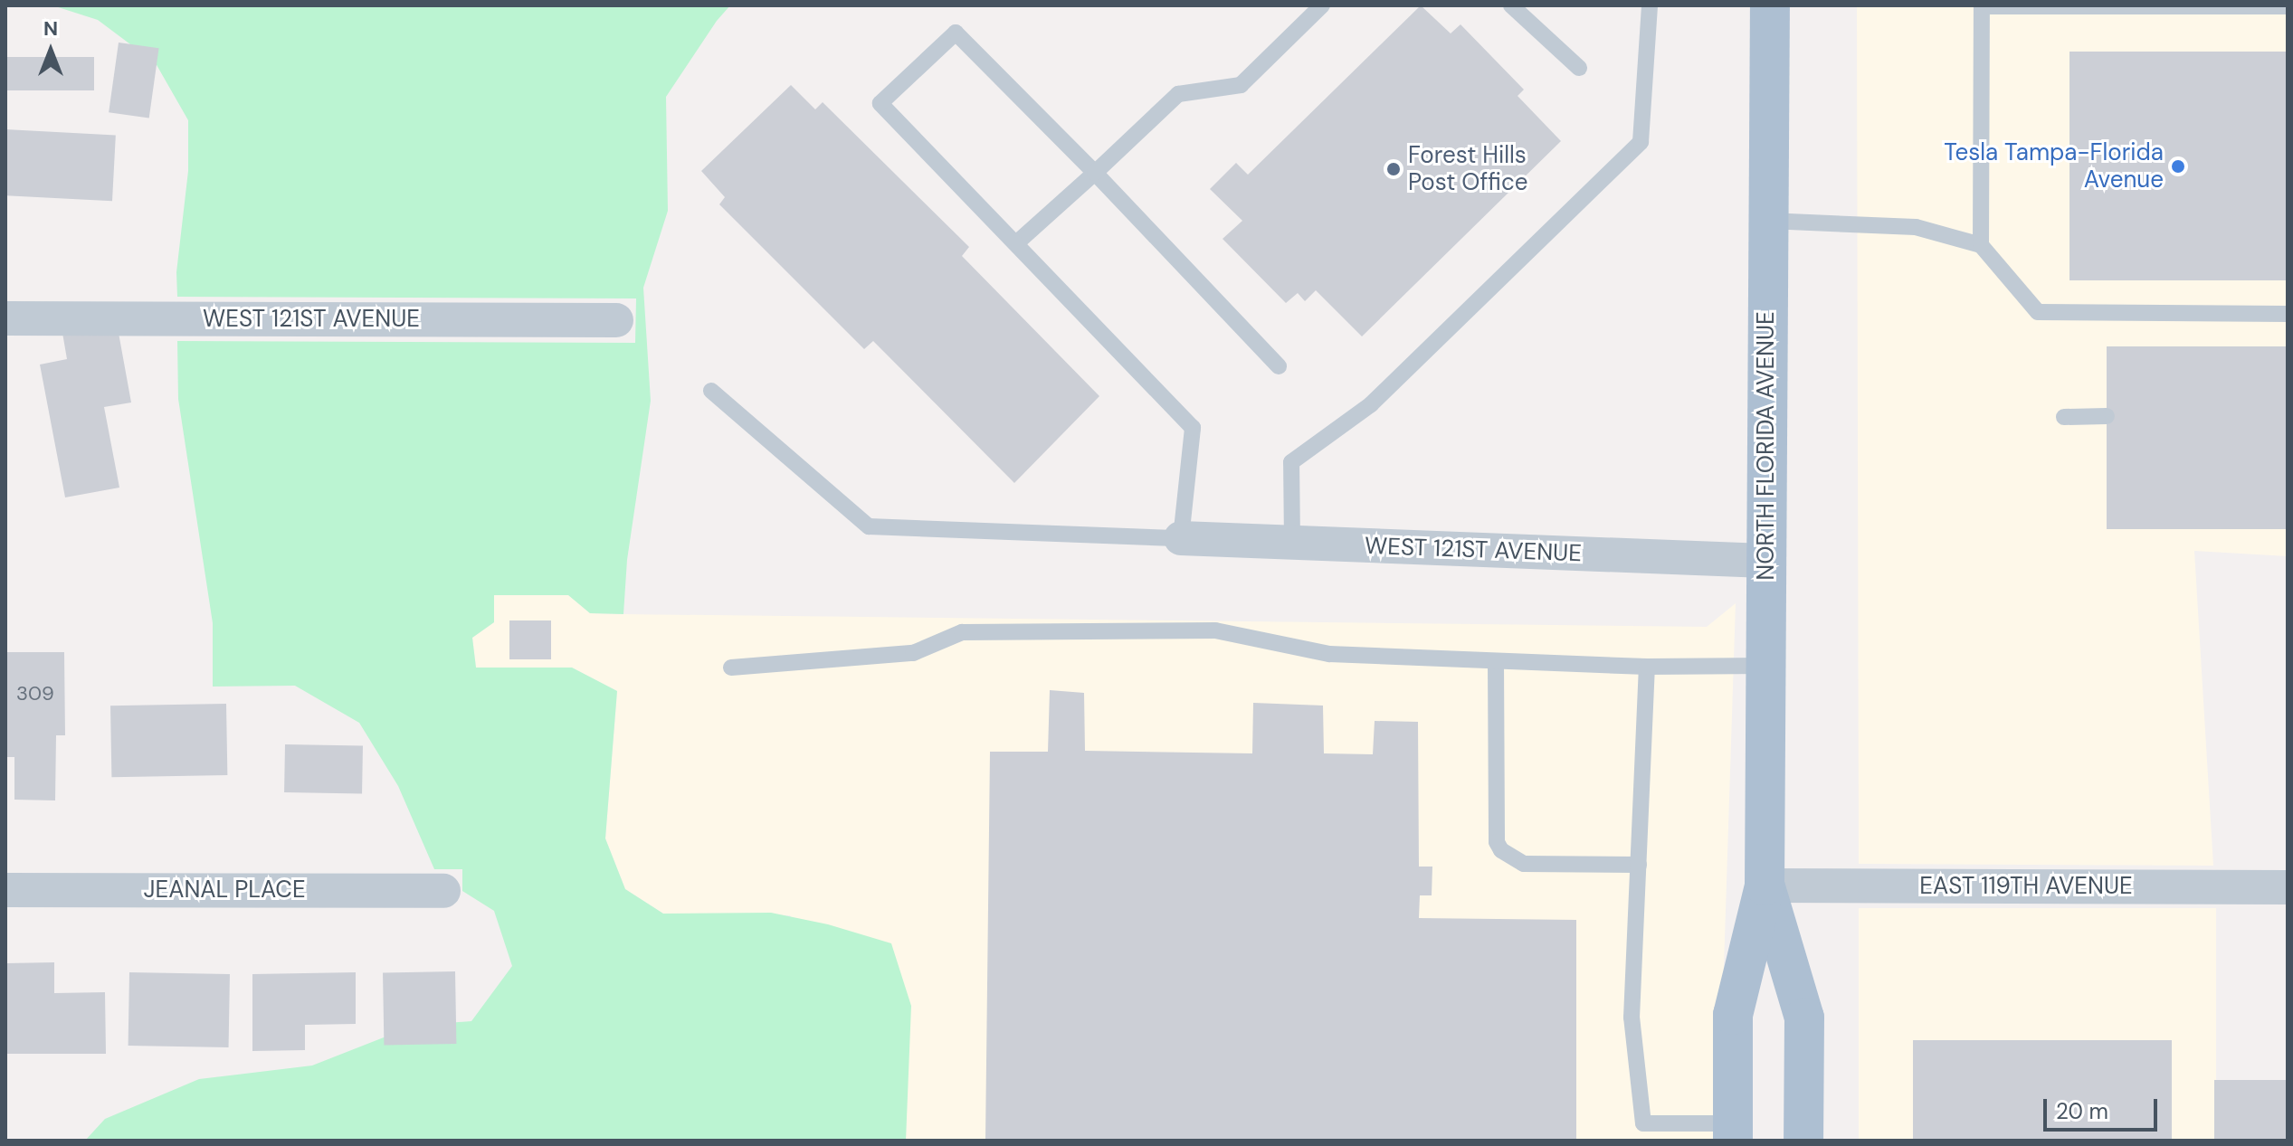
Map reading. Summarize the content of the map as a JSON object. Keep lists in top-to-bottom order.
{
  "streets": {
    "main road": ["NORTH FLORIDA AVENUE"],
    "street": ["WEST 121ST AVENUE", "EAST 119TH AVENUE", "JEANAL PLACE"]
  },
  "crossings": [
    ["WEST 121ST AVENUE", "NORTH FLORIDA AVENUE"],
    ["NORTH FLORIDA AVENUE", "EAST 119TH AVENUE"]
  ],
  "places": ["Tesla Tampa-Florida Avenue", "Forest Hills Post Office"],
  "house_numbers": ["309"],
  "scale_bar": "20 m",
  "north": "top"
}
